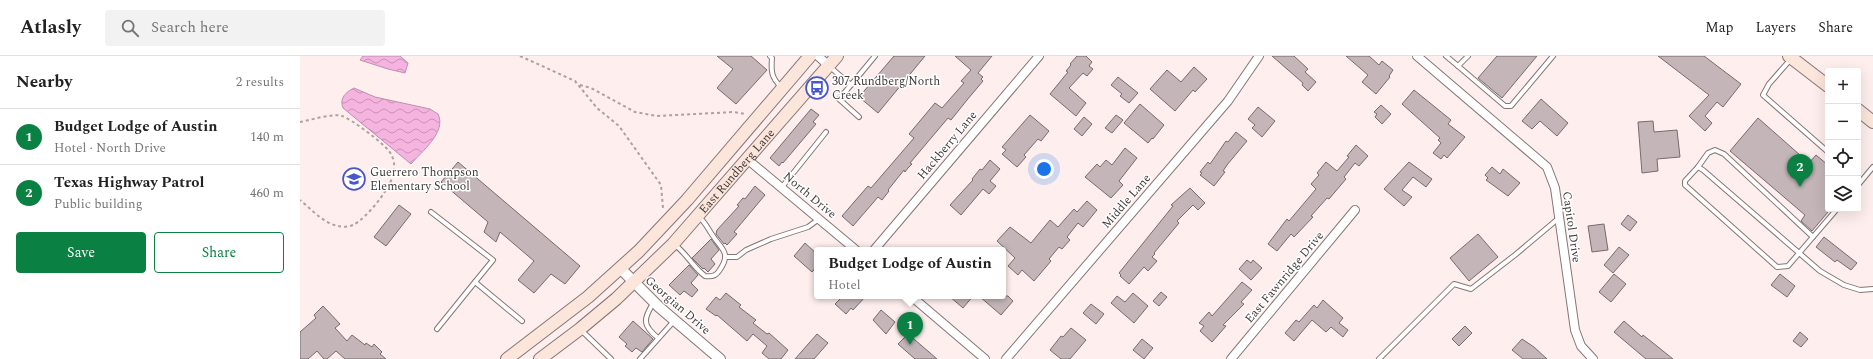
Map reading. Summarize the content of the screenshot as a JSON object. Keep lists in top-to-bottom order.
{
  "streets": {
    "main road": ["East Rundberg Lane"],
    "street": [
      "Hackberry Lane",
      "North Drive",
      "Middle Lane",
      "Capitol Drive",
      "East Fawnridge Drive",
      "Georgian Drive"
    ]
  },
  "crossings": [
    ["East Rundberg Lane", "North Drive"],
    ["East Rundberg Lane", "Georgian Drive"]
  ],
  "places": {
    "bus stop": ["307 Rundberg/North Creek"],
    "school or university": ["Guerrero Thompson Elementary School"]
  },
  "page": {
    "header": "Atlasly",
    "search": "Search here",
    "nav": ["Map", "Layers", "Share"],
    "heading": ["Nearby", "2 results"],
    "map_buttons": ["+", "−"],
    "list": [
      {
        "mark": "1",
        "name": "Budget Lodge of Austin",
        "note": "Hotel · North Drive",
        "value": "140 m"
      },
      {
        "mark": "2",
        "name": "Texas Highway Patrol",
        "note": "Public building",
        "value": "460 m"
      }
    ],
    "pins": ["2", "1"],
    "buttons": ["Save", "Share"],
    "popup": ["Budget Lodge of Austin", "Hotel"]
  }
}
